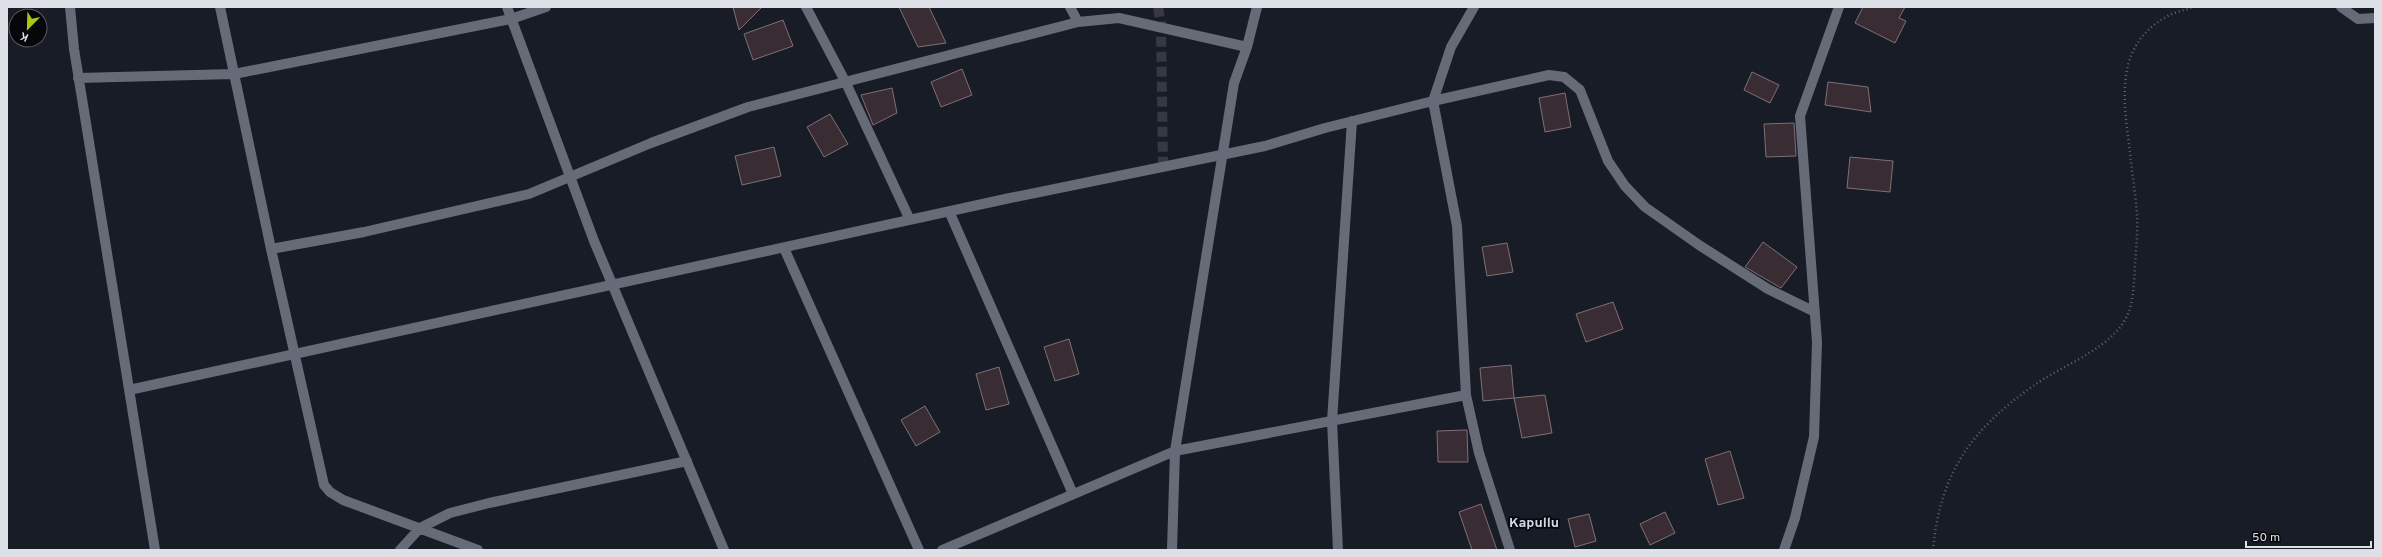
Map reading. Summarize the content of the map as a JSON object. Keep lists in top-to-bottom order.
{
  "districts": ["Kapullu"],
  "scale_bar": "50 m",
  "north": "bottom left"
}
